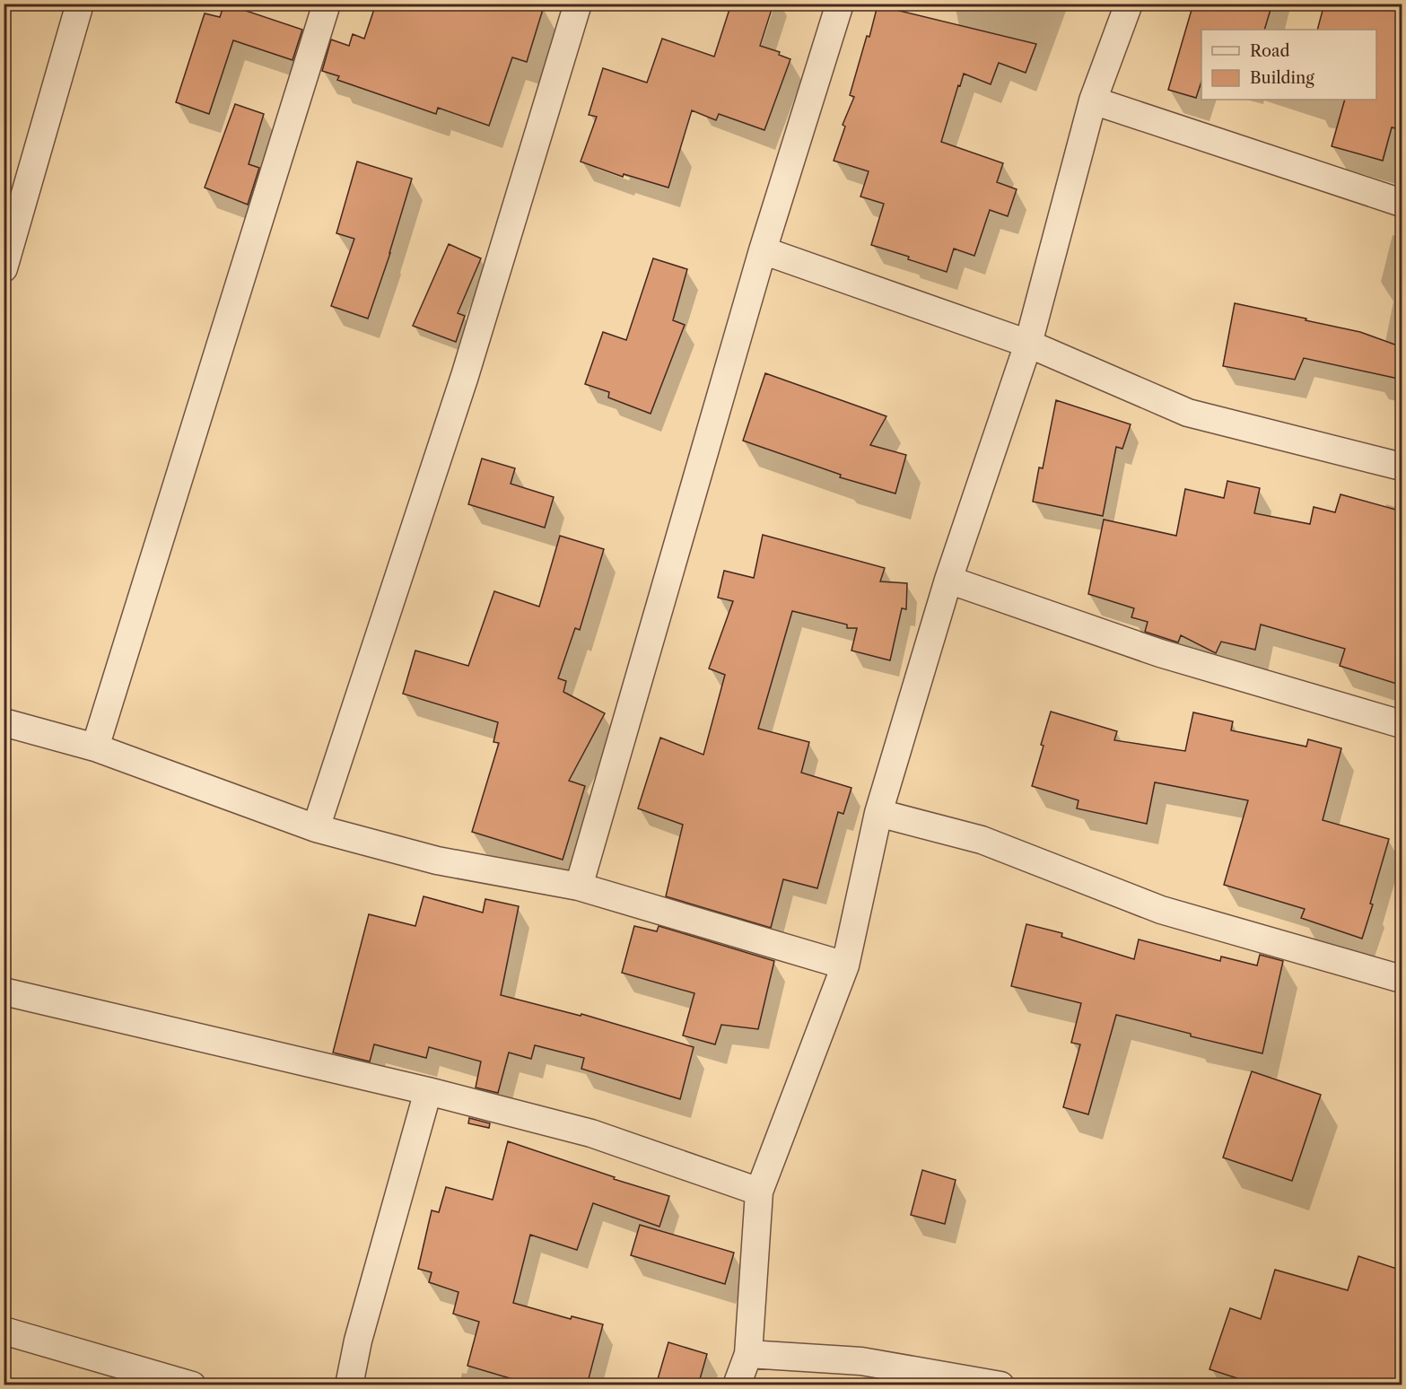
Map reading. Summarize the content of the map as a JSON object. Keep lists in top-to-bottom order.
{
  "legend": ["Road", "Building"]
}
